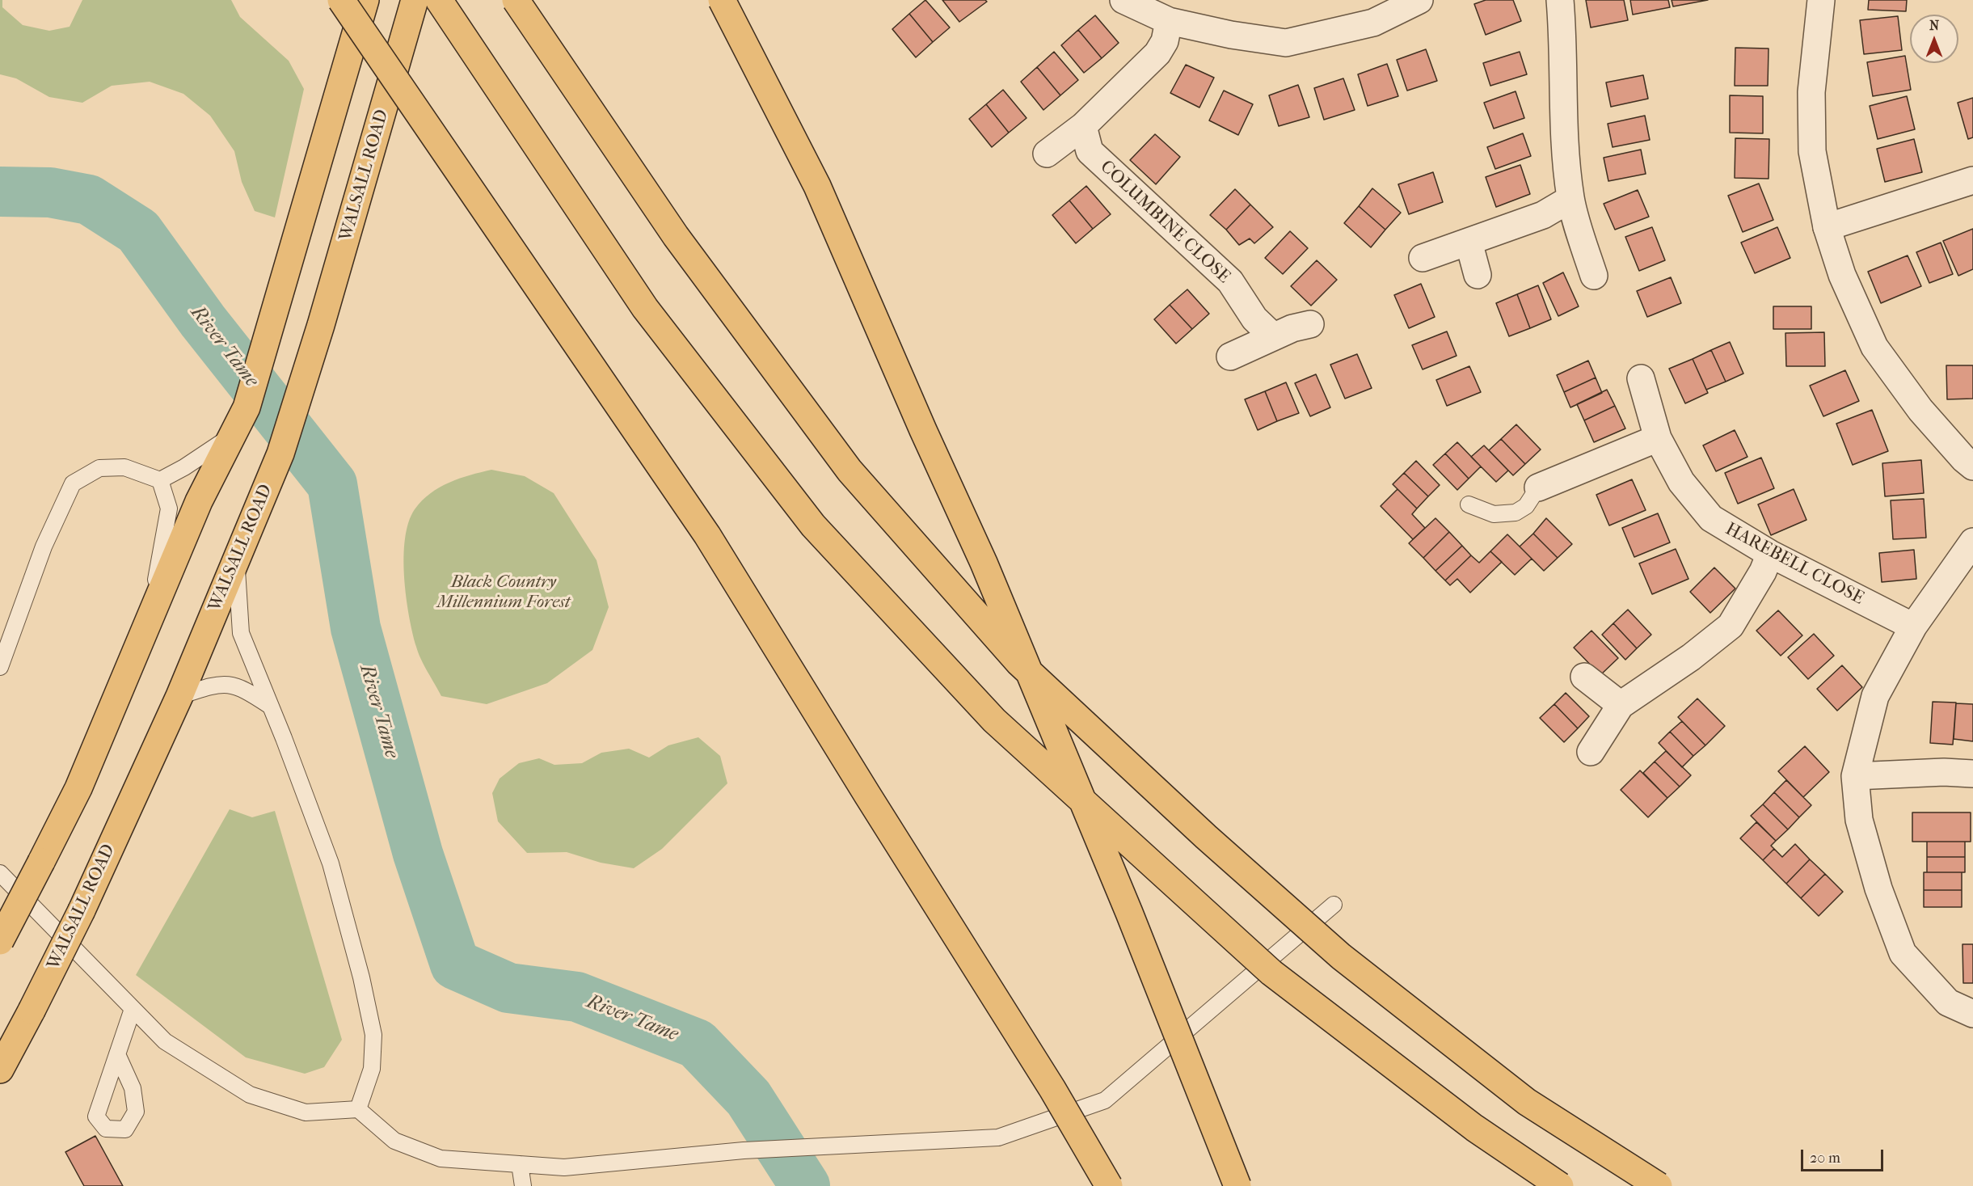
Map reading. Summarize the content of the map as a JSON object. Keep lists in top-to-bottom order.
{
  "streets": {
    "main road": ["WALSALL ROAD"],
    "street": ["COLUMBINE CLOSE", "HAREBELL CLOSE"]
  },
  "water": ["River Tame"],
  "parks": ["Black Country Millennium Forest"],
  "scale_bar": "20 m",
  "north": "top"
}
